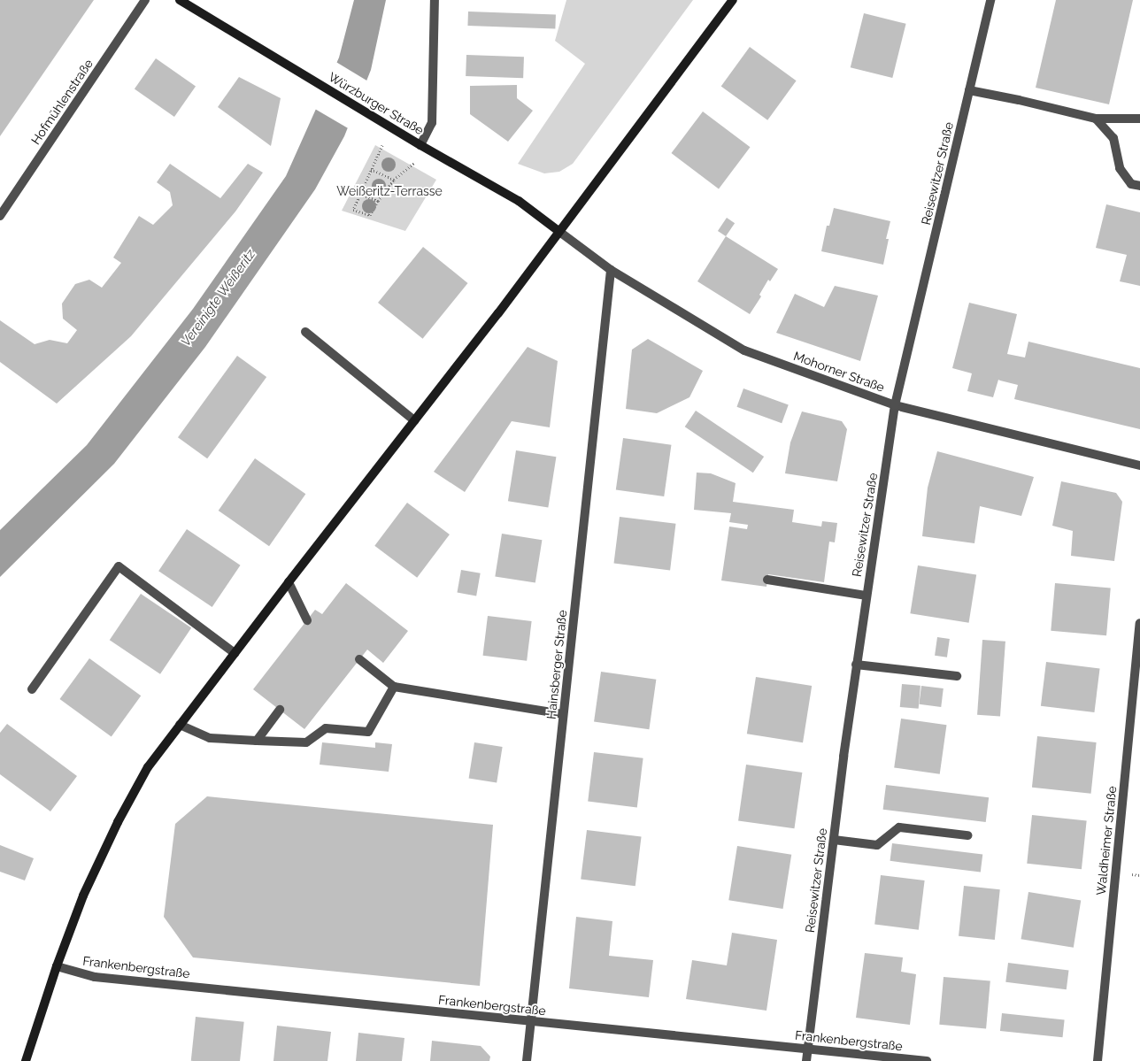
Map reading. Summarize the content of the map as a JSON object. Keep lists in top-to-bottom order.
{
  "streets": {
    "main road": ["Würzburger Straße"],
    "street": [
      "Hofmühlenstraße",
      "Reisewitzer Straße",
      "Mohorner Straße",
      "Hainsberger Straße",
      "Waldheimer Straße",
      "Frankenbergstraße"
    ]
  },
  "crossings": [
    ["Würzburger Straße", "Mohorner Straße"],
    ["Reisewitzer Straße", "Mohorner Straße"],
    ["Reisewitzer Straße", "Frankenbergstraße"],
    ["Mohorner Straße", "Hainsberger Straße"],
    ["Hainsberger Straße", "Frankenbergstraße"]
  ],
  "water": ["Vereinigte Weißeritz"],
  "parks": ["Weißeritz-Terrasse"]
}
